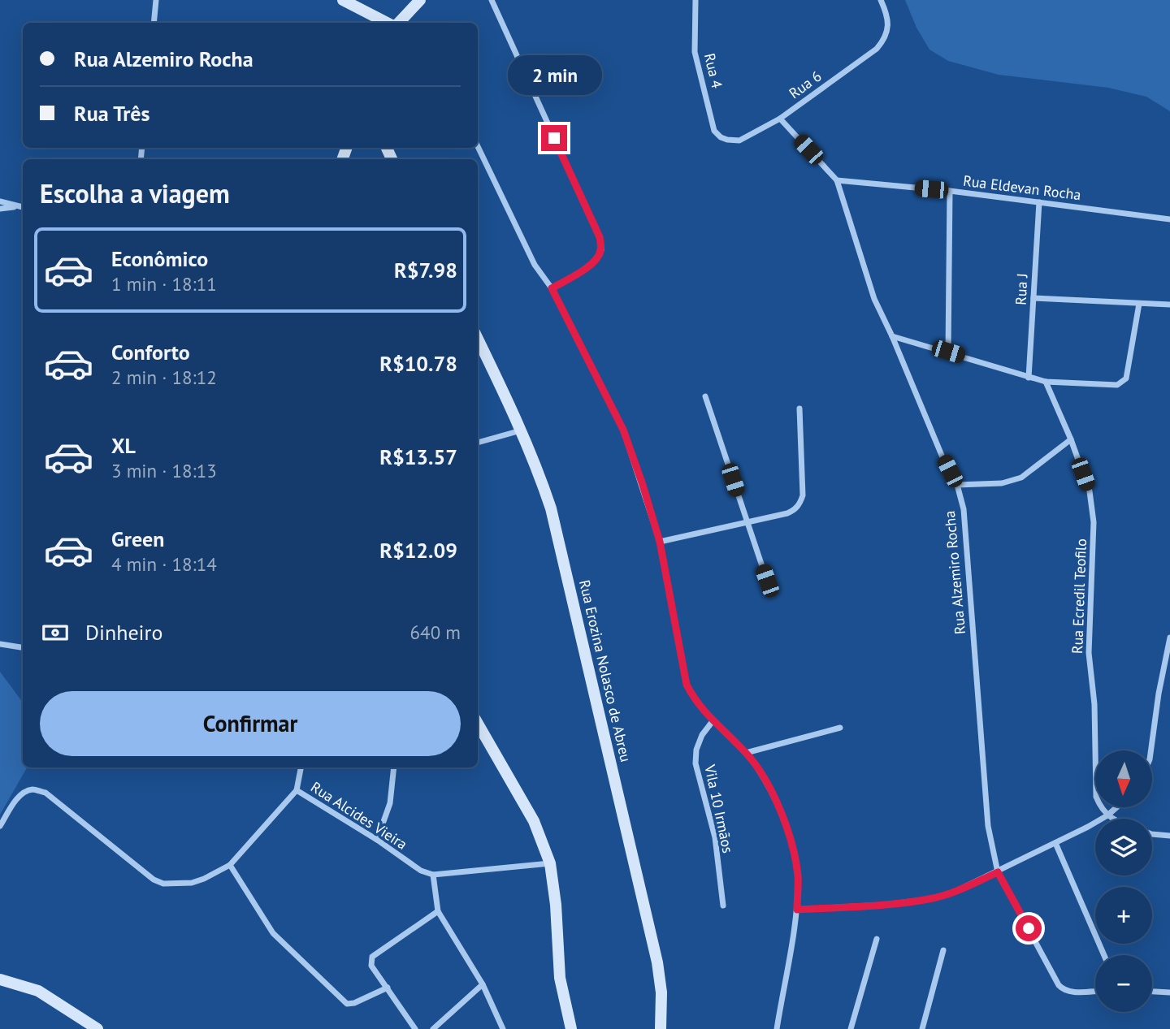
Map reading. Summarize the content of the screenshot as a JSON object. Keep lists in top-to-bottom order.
{
  "streets": {
    "street": [
      "Rua 4",
      "Rua 6",
      "Rua Eldevan Rocha",
      "Rua J",
      "Rua Alzemiro Rocha",
      "Rua Ecredil Teofilo",
      "Rua Erozina Nolasco de Abreu",
      "Vila 10 Irmãos",
      "Rua Alcides Vieira"
    ]
  },
  "crossings": [
    ["Rua 4", "Rua 6"],
    ["Rua 6", "Rua Alzemiro Rocha"],
    ["Rua Eldevan Rocha", "Rua J"],
    ["Rua Eldevan Rocha", "Rua Alzemiro Rocha"]
  ],
  "north": "bottom",
  "page": {
    "banner": ["Rua Alzemiro Rocha", "Rua Três"],
    "bubble": "2 min",
    "heading": "Escolha a viagem",
    "list": [
      {
        "name": "Econômico",
        "note": "1 min · 18:11",
        "value": "R$7.98"
      },
      {
        "name": "Conforto",
        "note": "2 min · 18:12",
        "value": "R$10.78"
      },
      {
        "name": "XL",
        "note": "3 min · 18:13",
        "value": "R$13.57"
      },
      {
        "name": "Green",
        "note": "4 min · 18:14",
        "value": "R$12.09"
      }
    ],
    "pay": ["Dinheiro", "640 m"],
    "buttons": "Confirmar",
    "map_buttons": ["+", "−"]
  }
}
